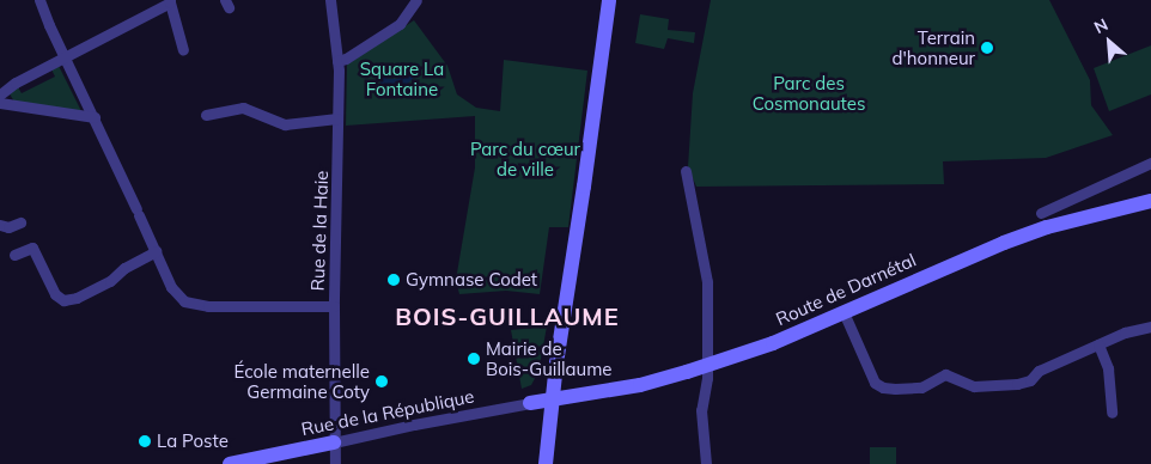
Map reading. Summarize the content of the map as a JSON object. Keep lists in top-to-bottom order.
{
  "streets": {
    "main road": ["Route de Darnétal", "Rue de la République"],
    "street": ["Rue de la Haie"]
  },
  "crossings": [
    ["Rue de la Haie", "Rue de la République"],
    ["Route de Darnétal", "Rue de la République"]
  ],
  "districts": ["BOIS-GUILLAUME"],
  "parks": ["Square La Fontaine", "Parc des Cosmonautes", "Parc du cœur de ville"],
  "places": [
    "Terrain d'honneur",
    "Gymnase Codet",
    "Mairie de Bois-Guillaume",
    "École maternelle Germaine Coty",
    "La Poste"
  ],
  "north": "top left"
}
